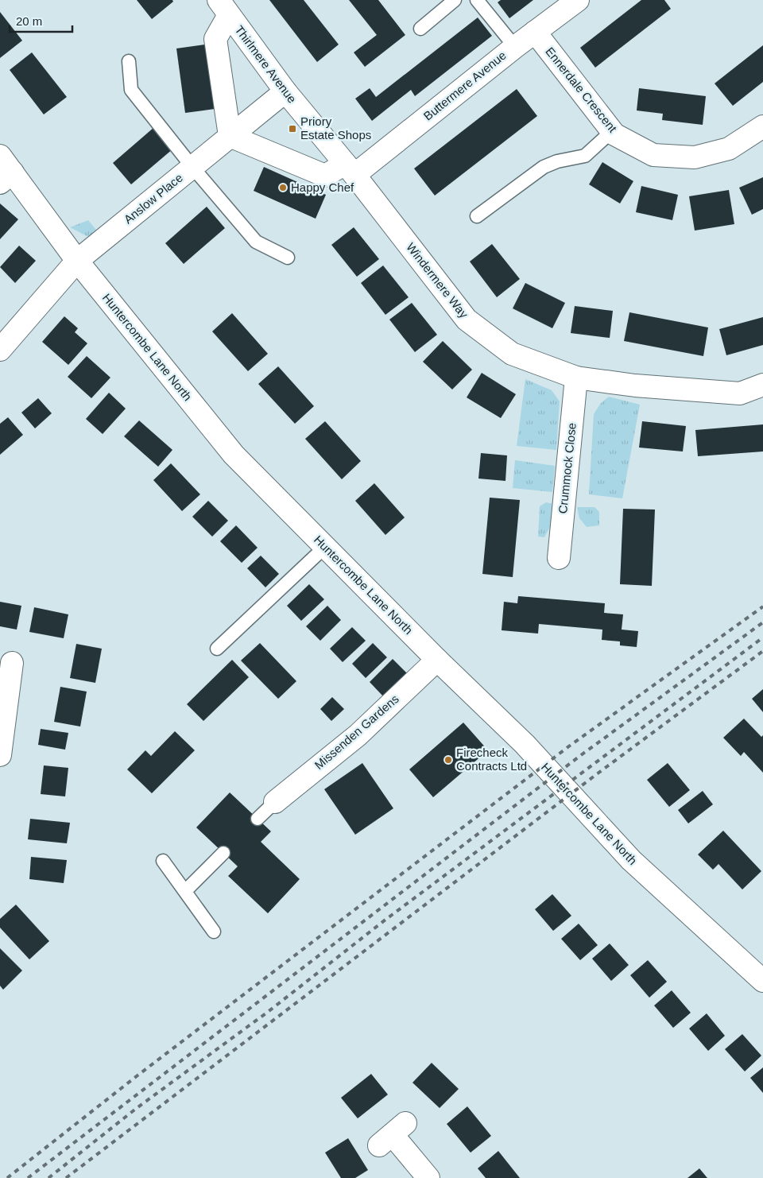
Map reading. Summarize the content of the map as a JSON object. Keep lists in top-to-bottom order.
{
  "streets": {
    "street": [
      "Thirlmere Avenue",
      "Buttermere Avenue",
      "Ennerdale Crescent",
      "Anslow Place",
      "Windermere Way",
      "Huntercombe Lane North",
      "Crummock Close",
      "Missenden Gardens"
    ]
  },
  "crossings": [
    ["Thirlmere Avenue", "Buttermere Avenue"],
    ["Thirlmere Avenue", "Anslow Place"],
    ["Thirlmere Avenue", "Windermere Way"],
    ["Buttermere Avenue", "Ennerdale Crescent"],
    ["Buttermere Avenue", "Windermere Way"],
    ["Anslow Place", "Huntercombe Lane North"],
    ["Windermere Way", "Crummock Close"],
    ["Huntercombe Lane North", "Missenden Gardens"]
  ],
  "places": {
    "transit": ["Priory Estate Shops"],
    "other": ["Happy Chef", "Firecheck Contracts Ltd"]
  },
  "scale_bar": "20 m"
}
